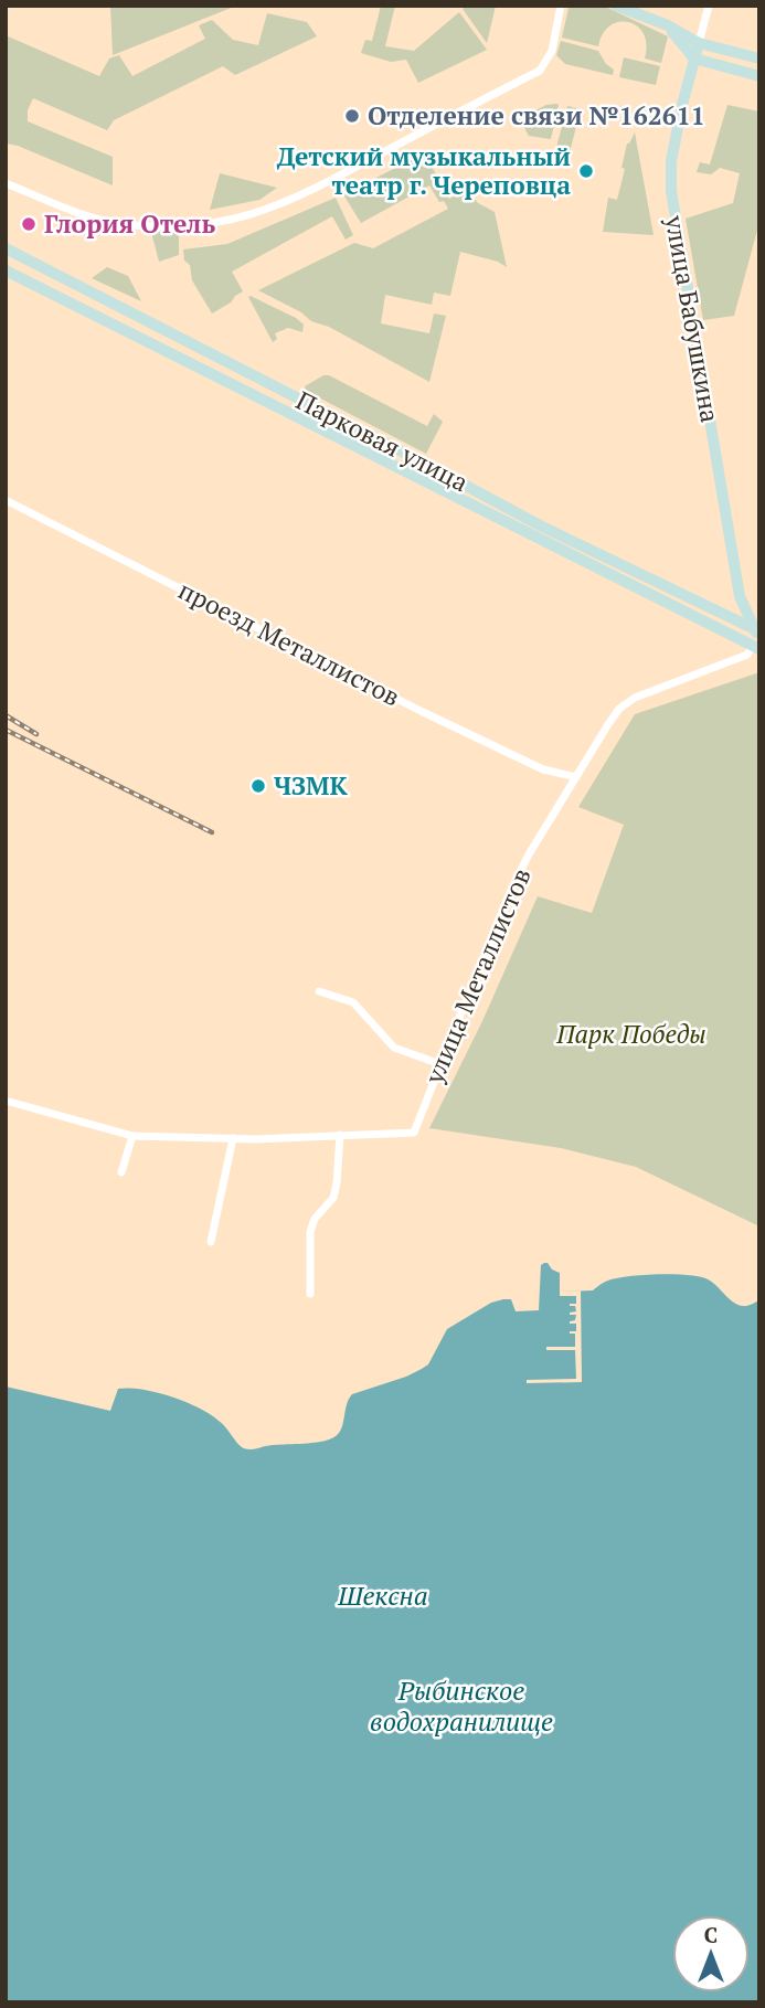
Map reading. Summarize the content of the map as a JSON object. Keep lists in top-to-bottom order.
{
  "streets": {
    "main road": ["улица Бабушкина", "Парковая улица"],
    "street": ["проезд Металлистов", "улица Металлистов"]
  },
  "crossings": [
    ["улица Бабушкина", "Парковая улица"],
    ["Парковая улица", "улица Металлистов"],
    ["проезд Металлистов", "улица Металлистов"]
  ],
  "water": ["Шексна", "Рыбинское водохранилище"],
  "parks": ["Парк Победы"],
  "places": [
    "Отделение связи №162611",
    "Детский музыкальный театр г. Череповца",
    "Глория Отель",
    "ЧЗМК"
  ],
  "north": "top"
}
